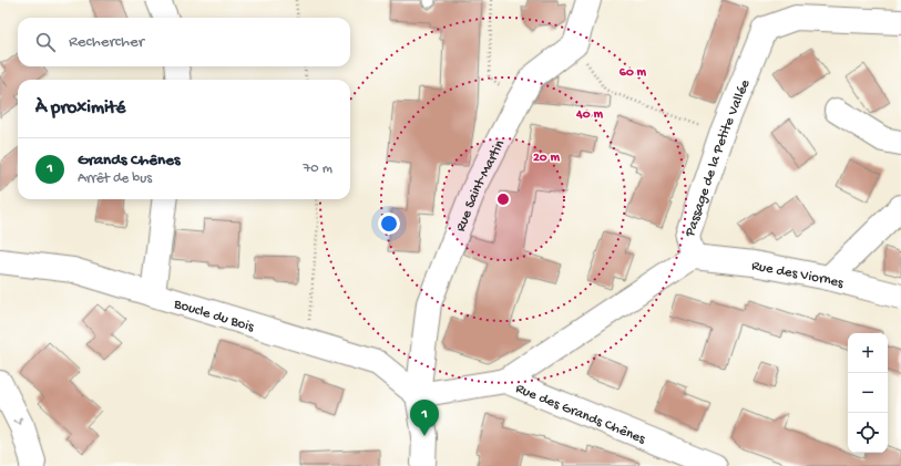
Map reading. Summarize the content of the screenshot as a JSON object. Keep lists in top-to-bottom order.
{
  "streets": {
    "street": [
      "Passage de la Petite Vallée",
      "Rue Saint-Martin",
      "Rue des Viornes",
      "Boucle du Bois",
      "Rue des Grands Chênes"
    ]
  },
  "crossings": [
    ["Passage de la Petite Vallée", "Rue des Viornes"],
    ["Passage de la Petite Vallée", "Rue des Grands Chênes"],
    ["Rue Saint-Martin", "Boucle du Bois"],
    ["Rue Saint-Martin", "Rue des Grands Chênes"],
    ["Boucle du Bois", "Rue des Grands Chênes"]
  ],
  "page": {
    "search": "Rechercher",
    "heading": "À proximité",
    "list": [
      {
        "mark": "1",
        "name": "Grands Chênes",
        "note": "Arrêt de bus",
        "value": "70 m"
      }
    ],
    "map_buttons": ["+", "−"],
    "pins": "1"
  },
  "rings": ["60 m", "40 m", "20 m"]
}
